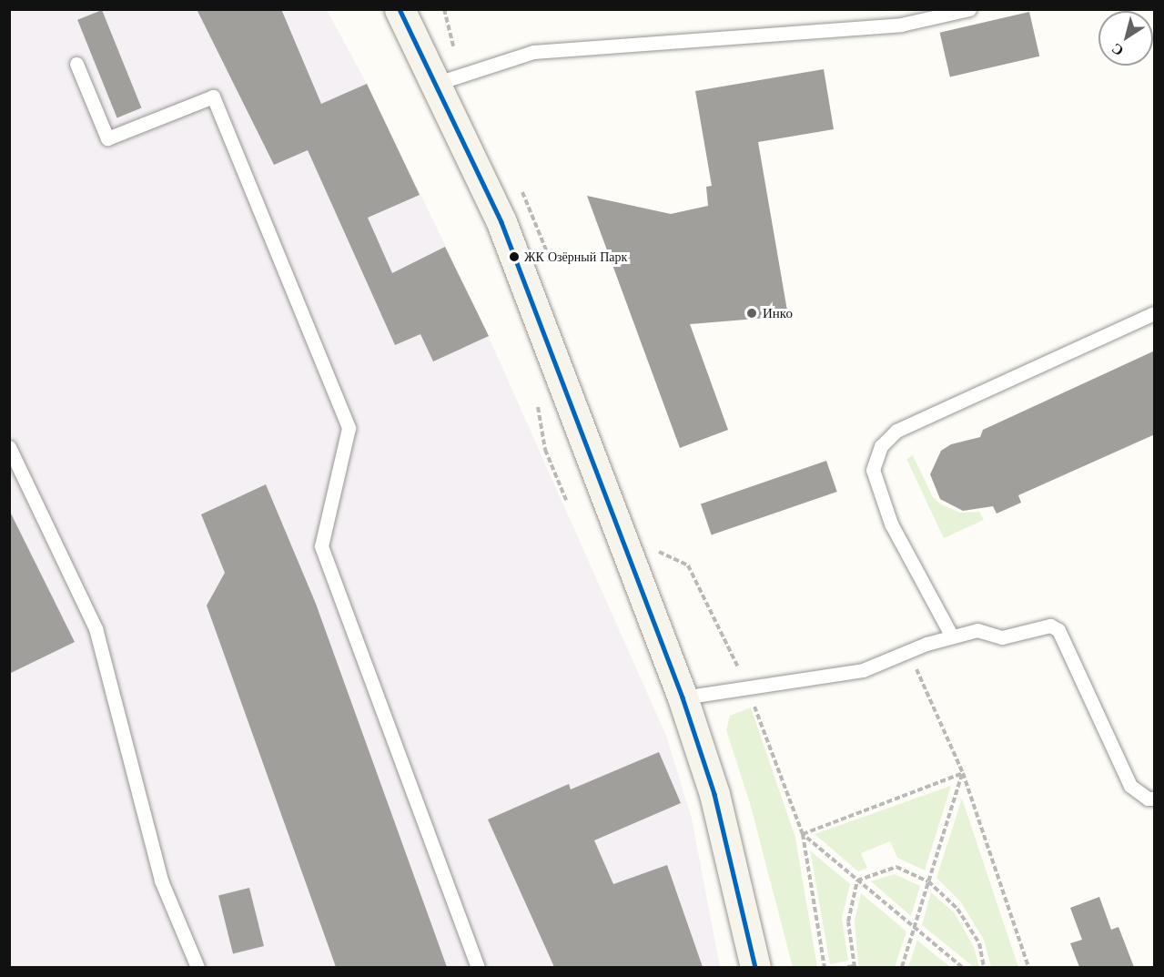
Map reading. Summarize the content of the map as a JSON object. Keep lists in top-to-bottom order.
{
  "places": ["ЖК Озёрный Парк", "Инко"],
  "north": "bottom left"
}
